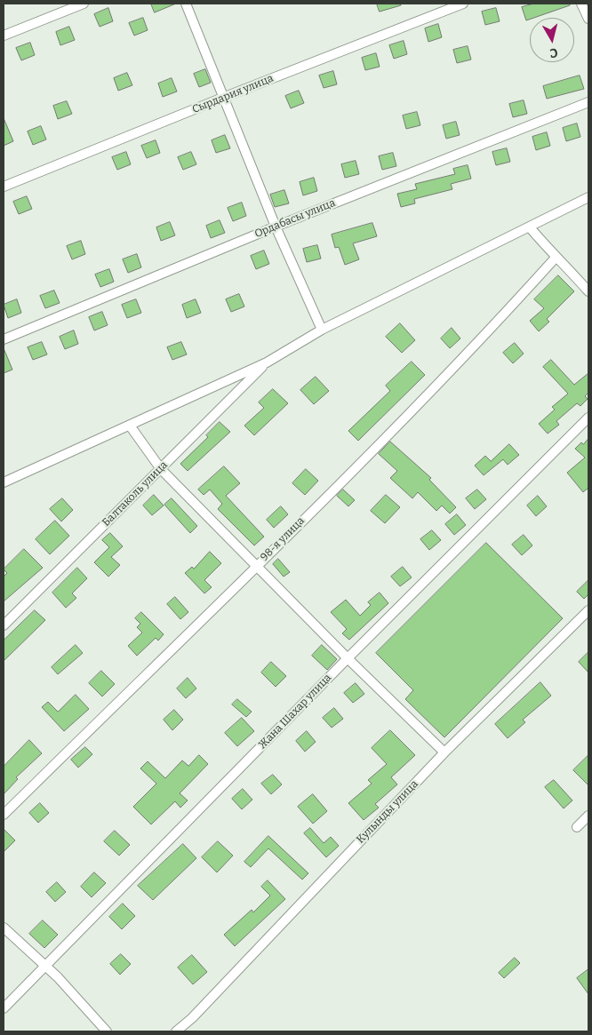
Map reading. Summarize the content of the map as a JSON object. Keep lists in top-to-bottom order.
{
  "streets": {
    "street": [
      "Сырдария улица",
      "Ордабасы улица",
      "Балтаколь улица",
      "98-я улица",
      "Жана Шахар улица",
      "Кулынды улица"
    ]
  },
  "north": "bottom"
}
